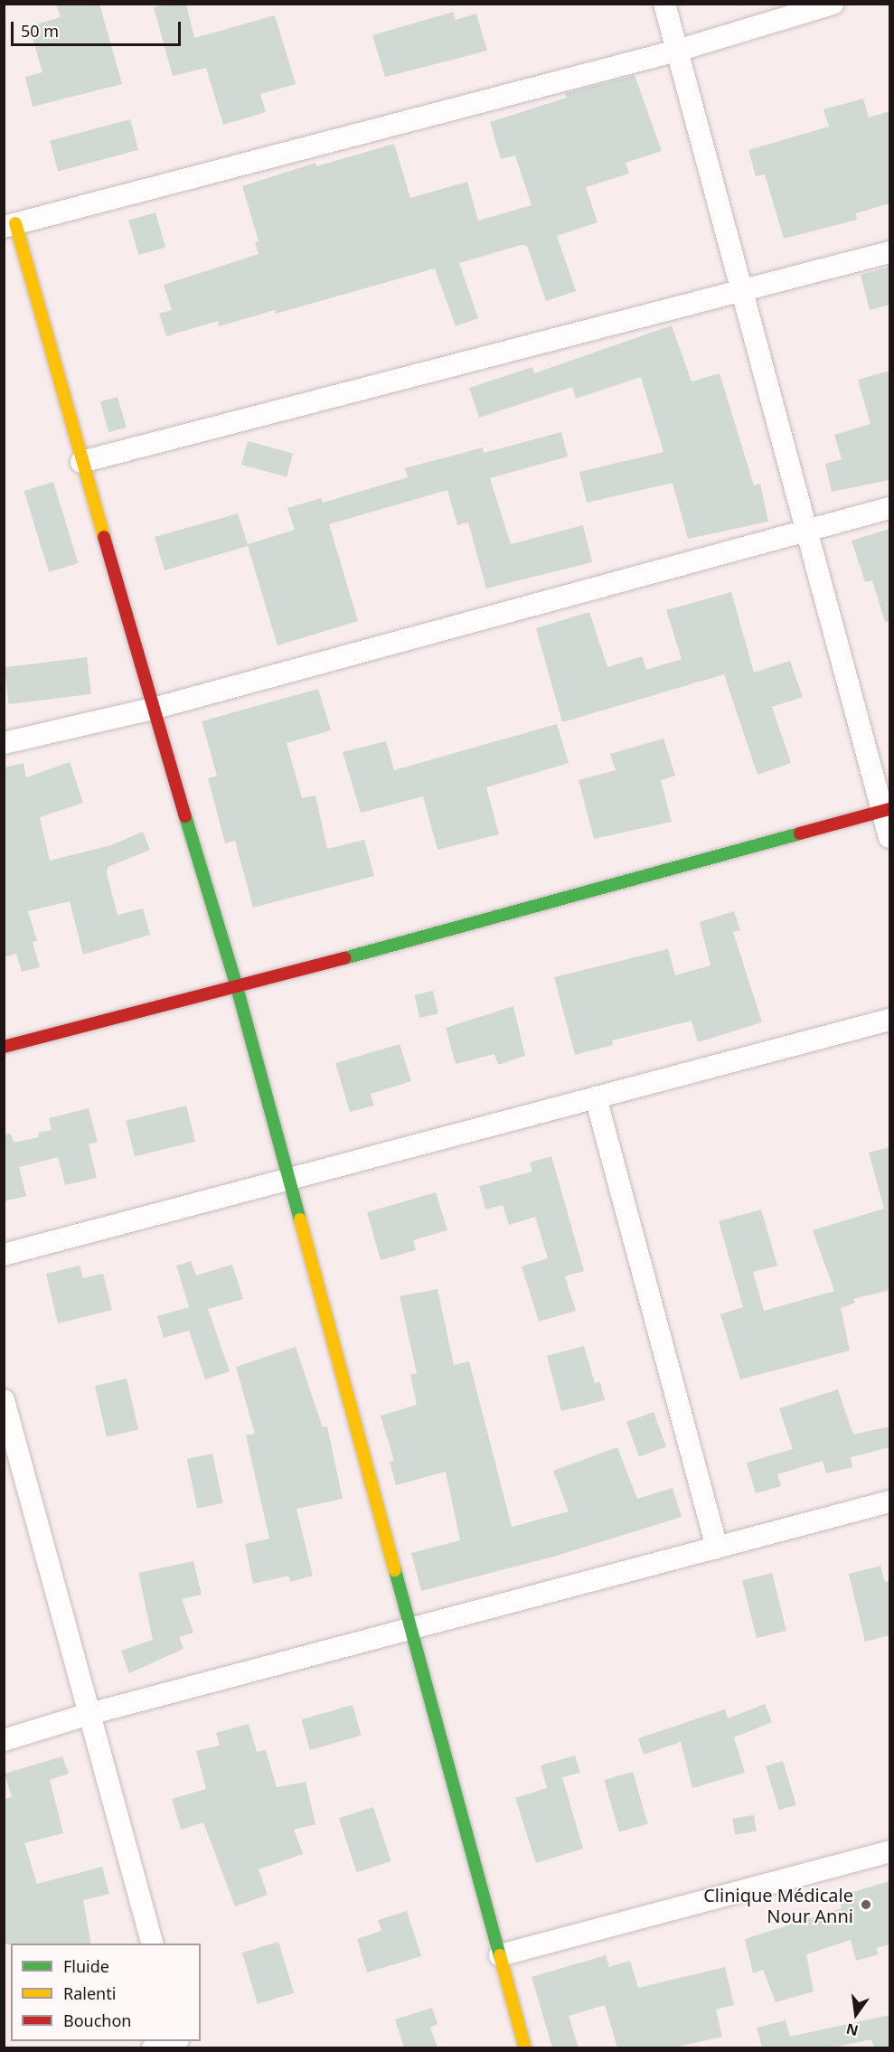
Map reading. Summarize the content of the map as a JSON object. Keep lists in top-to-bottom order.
{
  "places": ["Clinique Médicale Nour Anni"],
  "legend": ["Fluide", "Ralenti", "Bouchon"],
  "scale_bar": "50 m",
  "north": "bottom"
}
